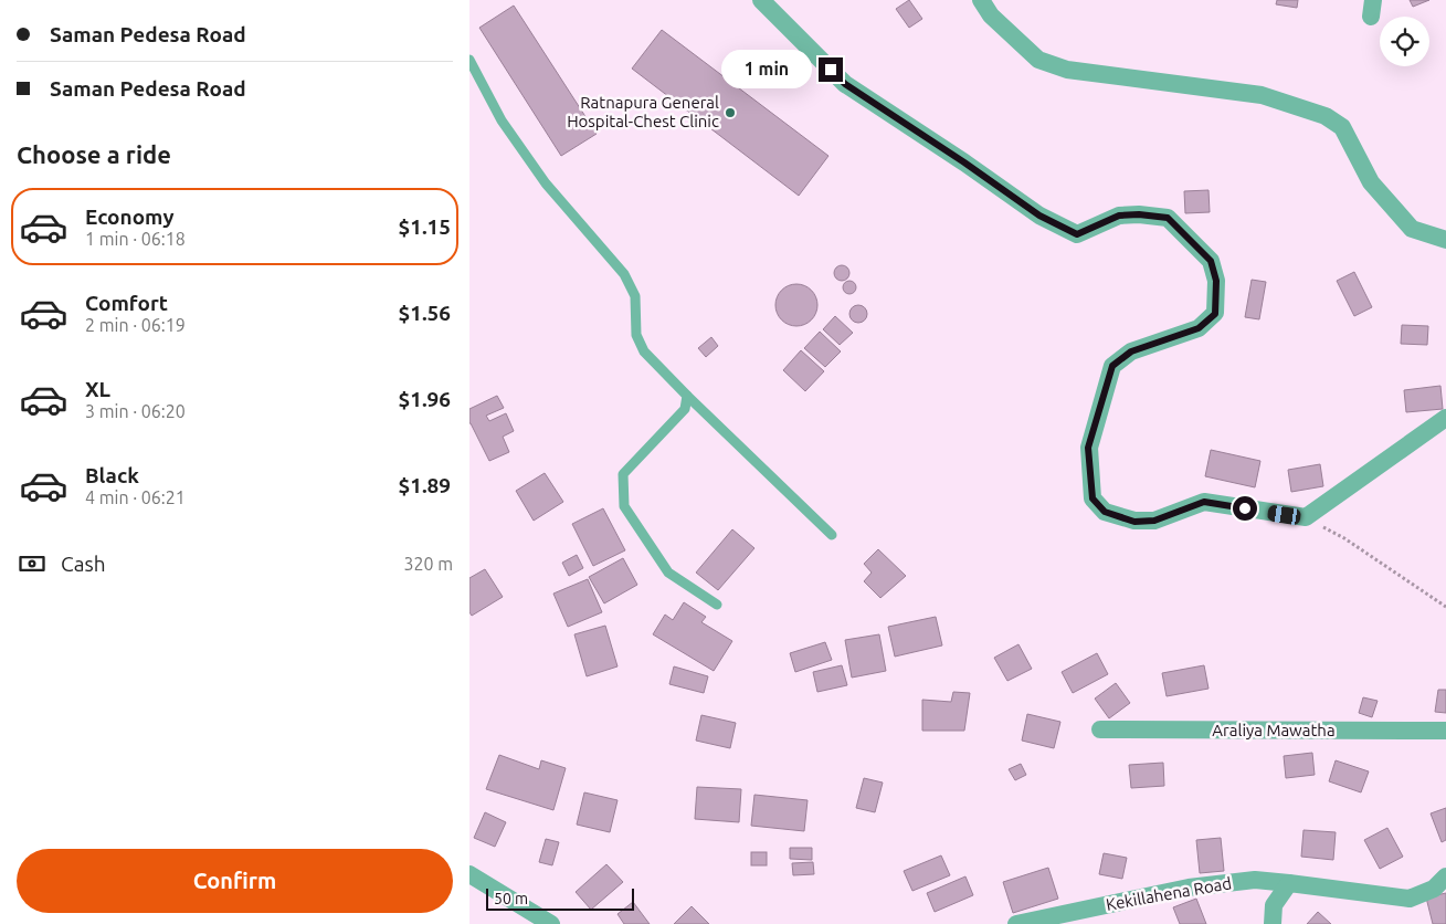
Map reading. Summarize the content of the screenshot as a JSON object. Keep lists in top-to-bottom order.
{
  "streets": {
    "street": ["Araliya Mawatha", "Kekillahena Road"]
  },
  "places": ["Ratnapura General Hospital-Chest Clinic"],
  "scale_bar": "50 m",
  "page": {
    "banner": ["Saman Pedesa Road", "Saman Pedesa Road"],
    "bubble": "1 min",
    "heading": "Choose a ride",
    "list": [
      {
        "name": "Economy",
        "note": "1 min · 06:18",
        "value": "$1.15"
      },
      {
        "name": "Comfort",
        "note": "2 min · 06:19",
        "value": "$1.56"
      },
      {
        "name": "XL",
        "note": "3 min · 06:20",
        "value": "$1.96"
      },
      {
        "name": "Black",
        "note": "4 min · 06:21",
        "value": "$1.89"
      }
    ],
    "pay": ["Cash", "320 m"],
    "buttons": "Confirm",
    "scale": "50 m"
  }
}
